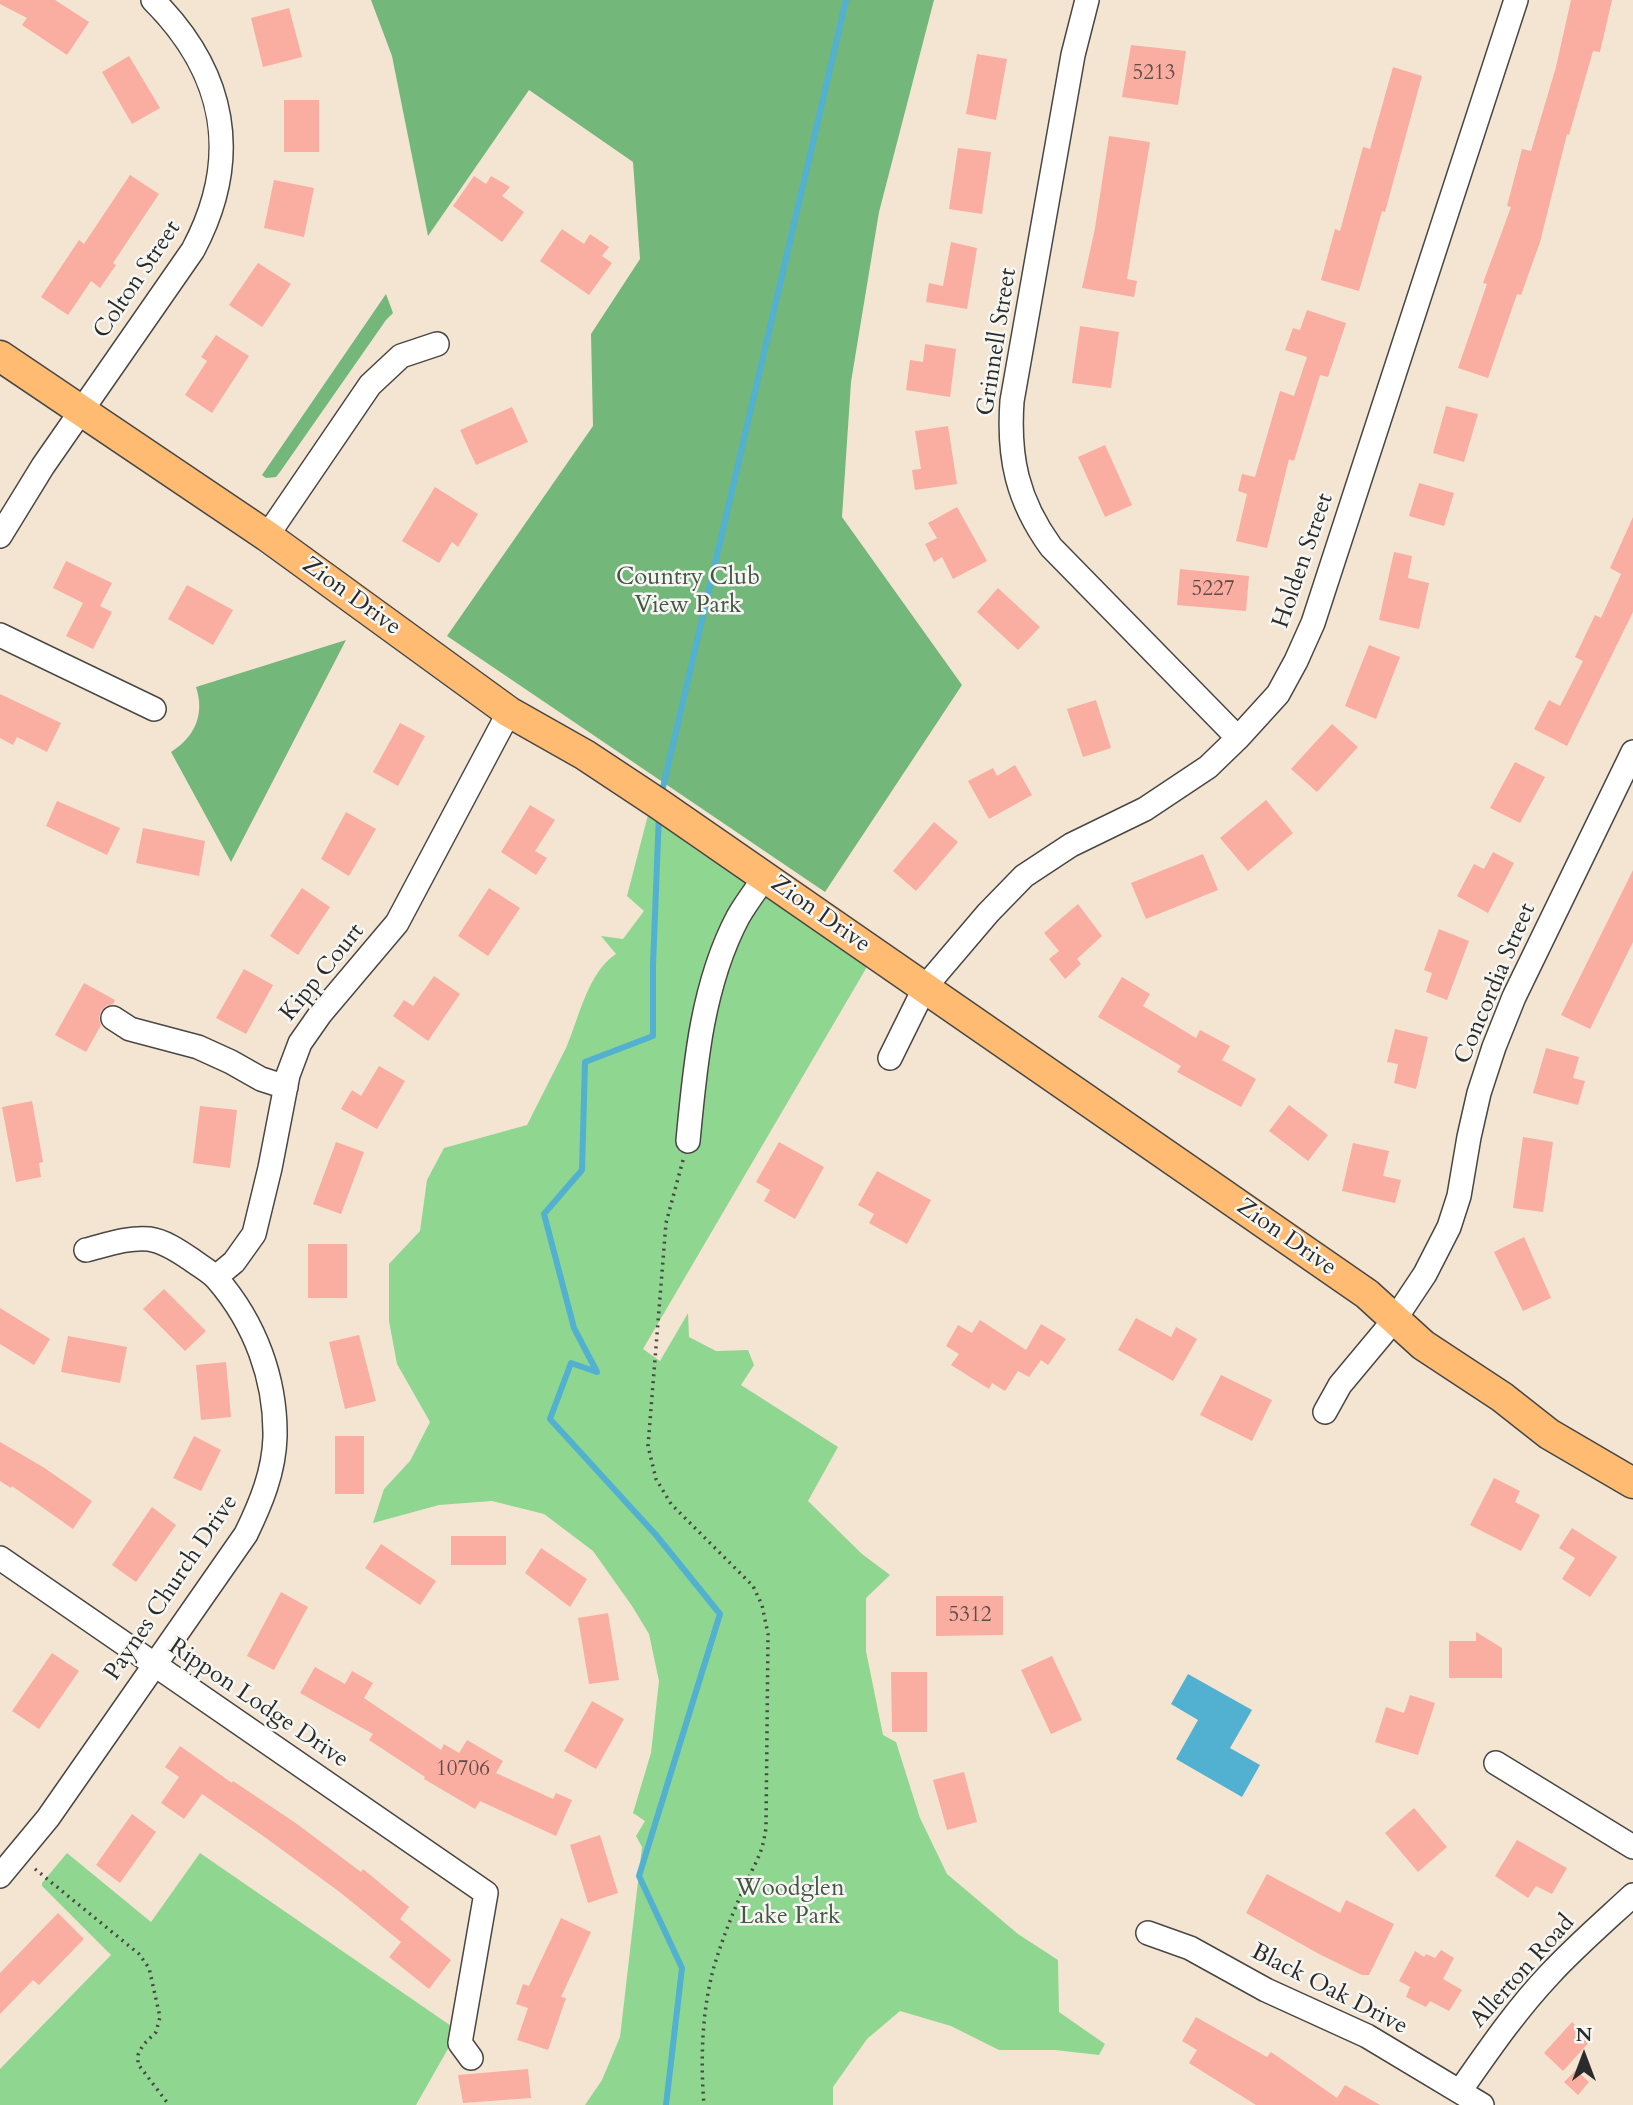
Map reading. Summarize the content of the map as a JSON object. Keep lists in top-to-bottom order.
{
  "streets": {
    "main road": ["Zion Drive"],
    "street": [
      "Colton Street",
      "Grinnell Street",
      "Holden Street",
      "Kipp Court",
      "Concordia Street",
      "Paynes Church Drive",
      "Rippon Lodge Drive",
      "Allerton Road",
      "Black Oak Drive"
    ]
  },
  "crossings": [
    ["Colton Street", "Zion Drive"],
    ["Grinnell Street", "Holden Street"],
    ["Holden Street", "Zion Drive"],
    ["Zion Drive", "Kipp Court"],
    ["Zion Drive", "Concordia Street"],
    ["Kipp Court", "Paynes Church Drive"],
    ["Paynes Church Drive", "Rippon Lodge Drive"],
    ["Allerton Road", "Black Oak Drive"]
  ],
  "parks": ["Country Club View Park", "Woodglen Lake Park"],
  "house_numbers": [
    "5213",
    "5227",
    "5312",
    "10706"
  ],
  "north": "top"
}
